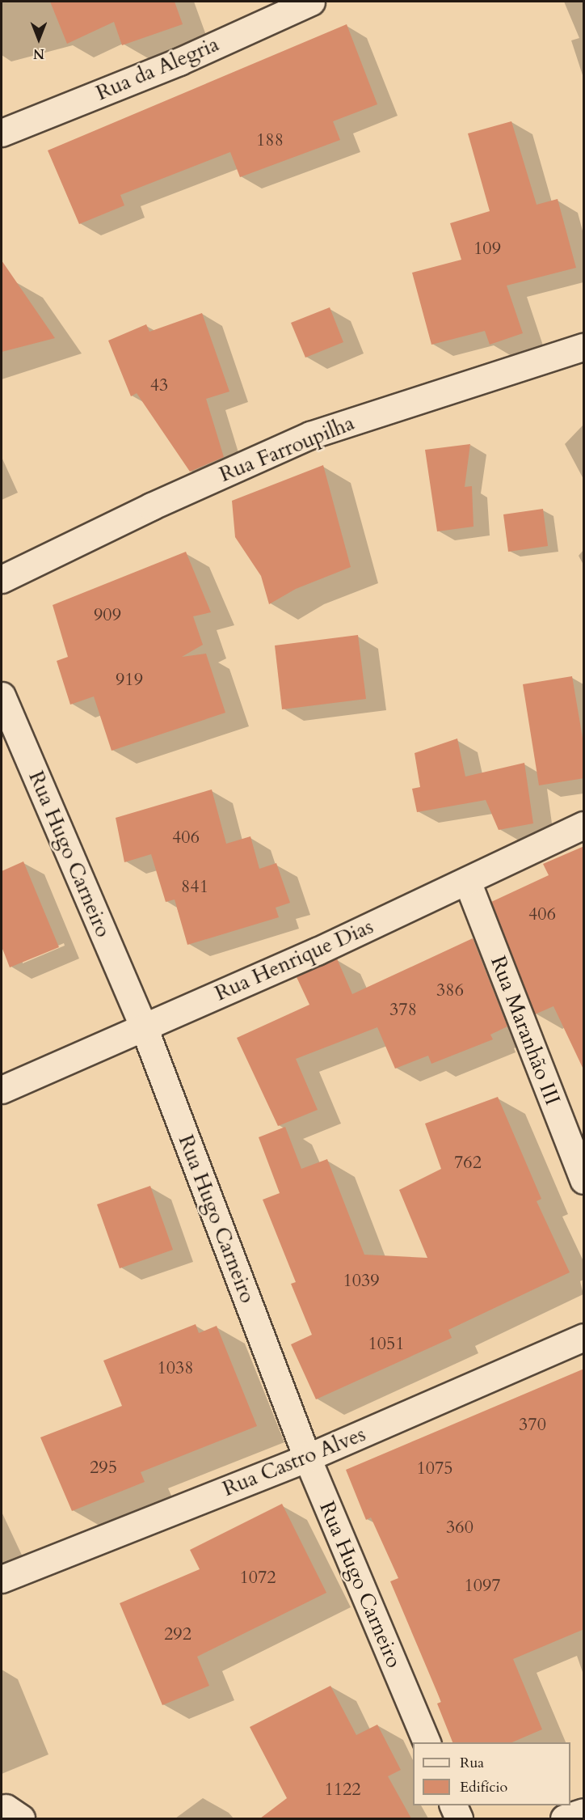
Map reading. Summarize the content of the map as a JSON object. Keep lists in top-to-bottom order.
{
  "streets": {
    "street": [
      "Rua da Alegria",
      "Rua Farroupilha",
      "Rua Hugo Carneiro",
      "Rua Henrique Dias",
      "Rua Maranhão III",
      "Rua Castro Alves"
    ]
  },
  "crossings": [
    ["Rua Hugo Carneiro", "Rua Henrique Dias"],
    ["Rua Hugo Carneiro", "Rua Castro Alves"],
    ["Rua Henrique Dias", "Rua Maranhão III"]
  ],
  "house_numbers": [
    "188",
    "109",
    "43",
    "909",
    "919",
    "406",
    "841",
    "406",
    "386",
    "378",
    "762",
    "1039",
    "1051",
    "1038",
    "370",
    "295",
    "1075",
    "360",
    "1072",
    "1097",
    "292",
    "1122"
  ],
  "legend": ["Rua", "Edifício"],
  "north": "bottom"
}
